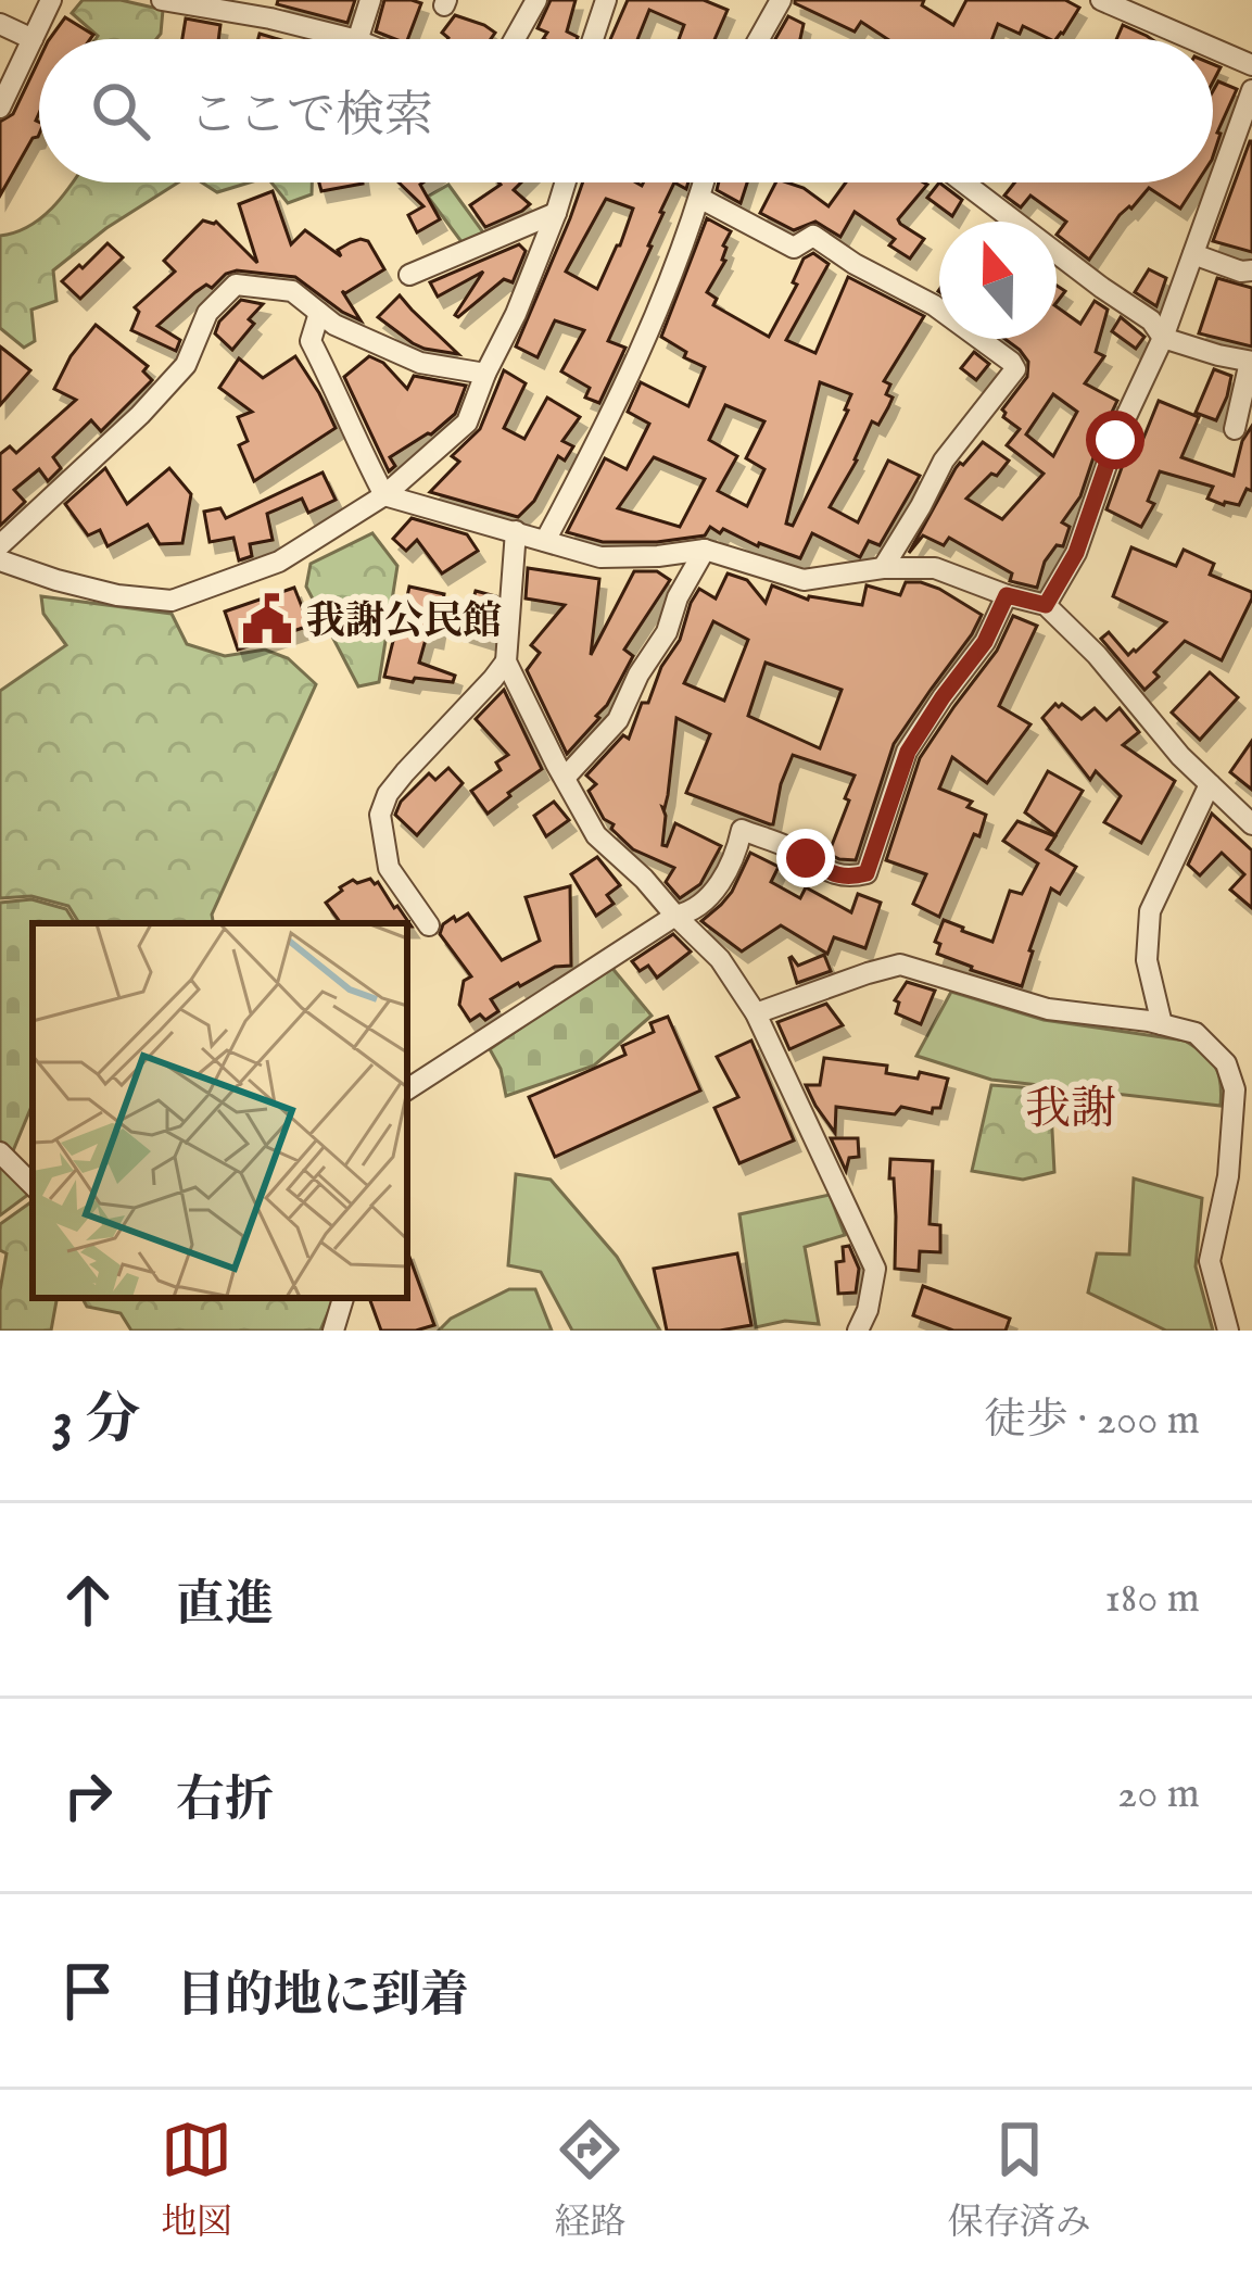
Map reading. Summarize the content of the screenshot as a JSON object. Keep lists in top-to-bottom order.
{
  "districts": ["我謝"],
  "places": {
    "public building": ["我謝公民館"]
  },
  "north": "top",
  "page": {
    "search": "ここで検索",
    "heading": ["3 分", "徒歩 · 200 m"],
    "list": [
      ["直進", "180 m"],
      ["右折", "20 m"],
      "目的地に到着"
    ],
    "nav": ["地図", "経路", "保存済み"]
  }
}
